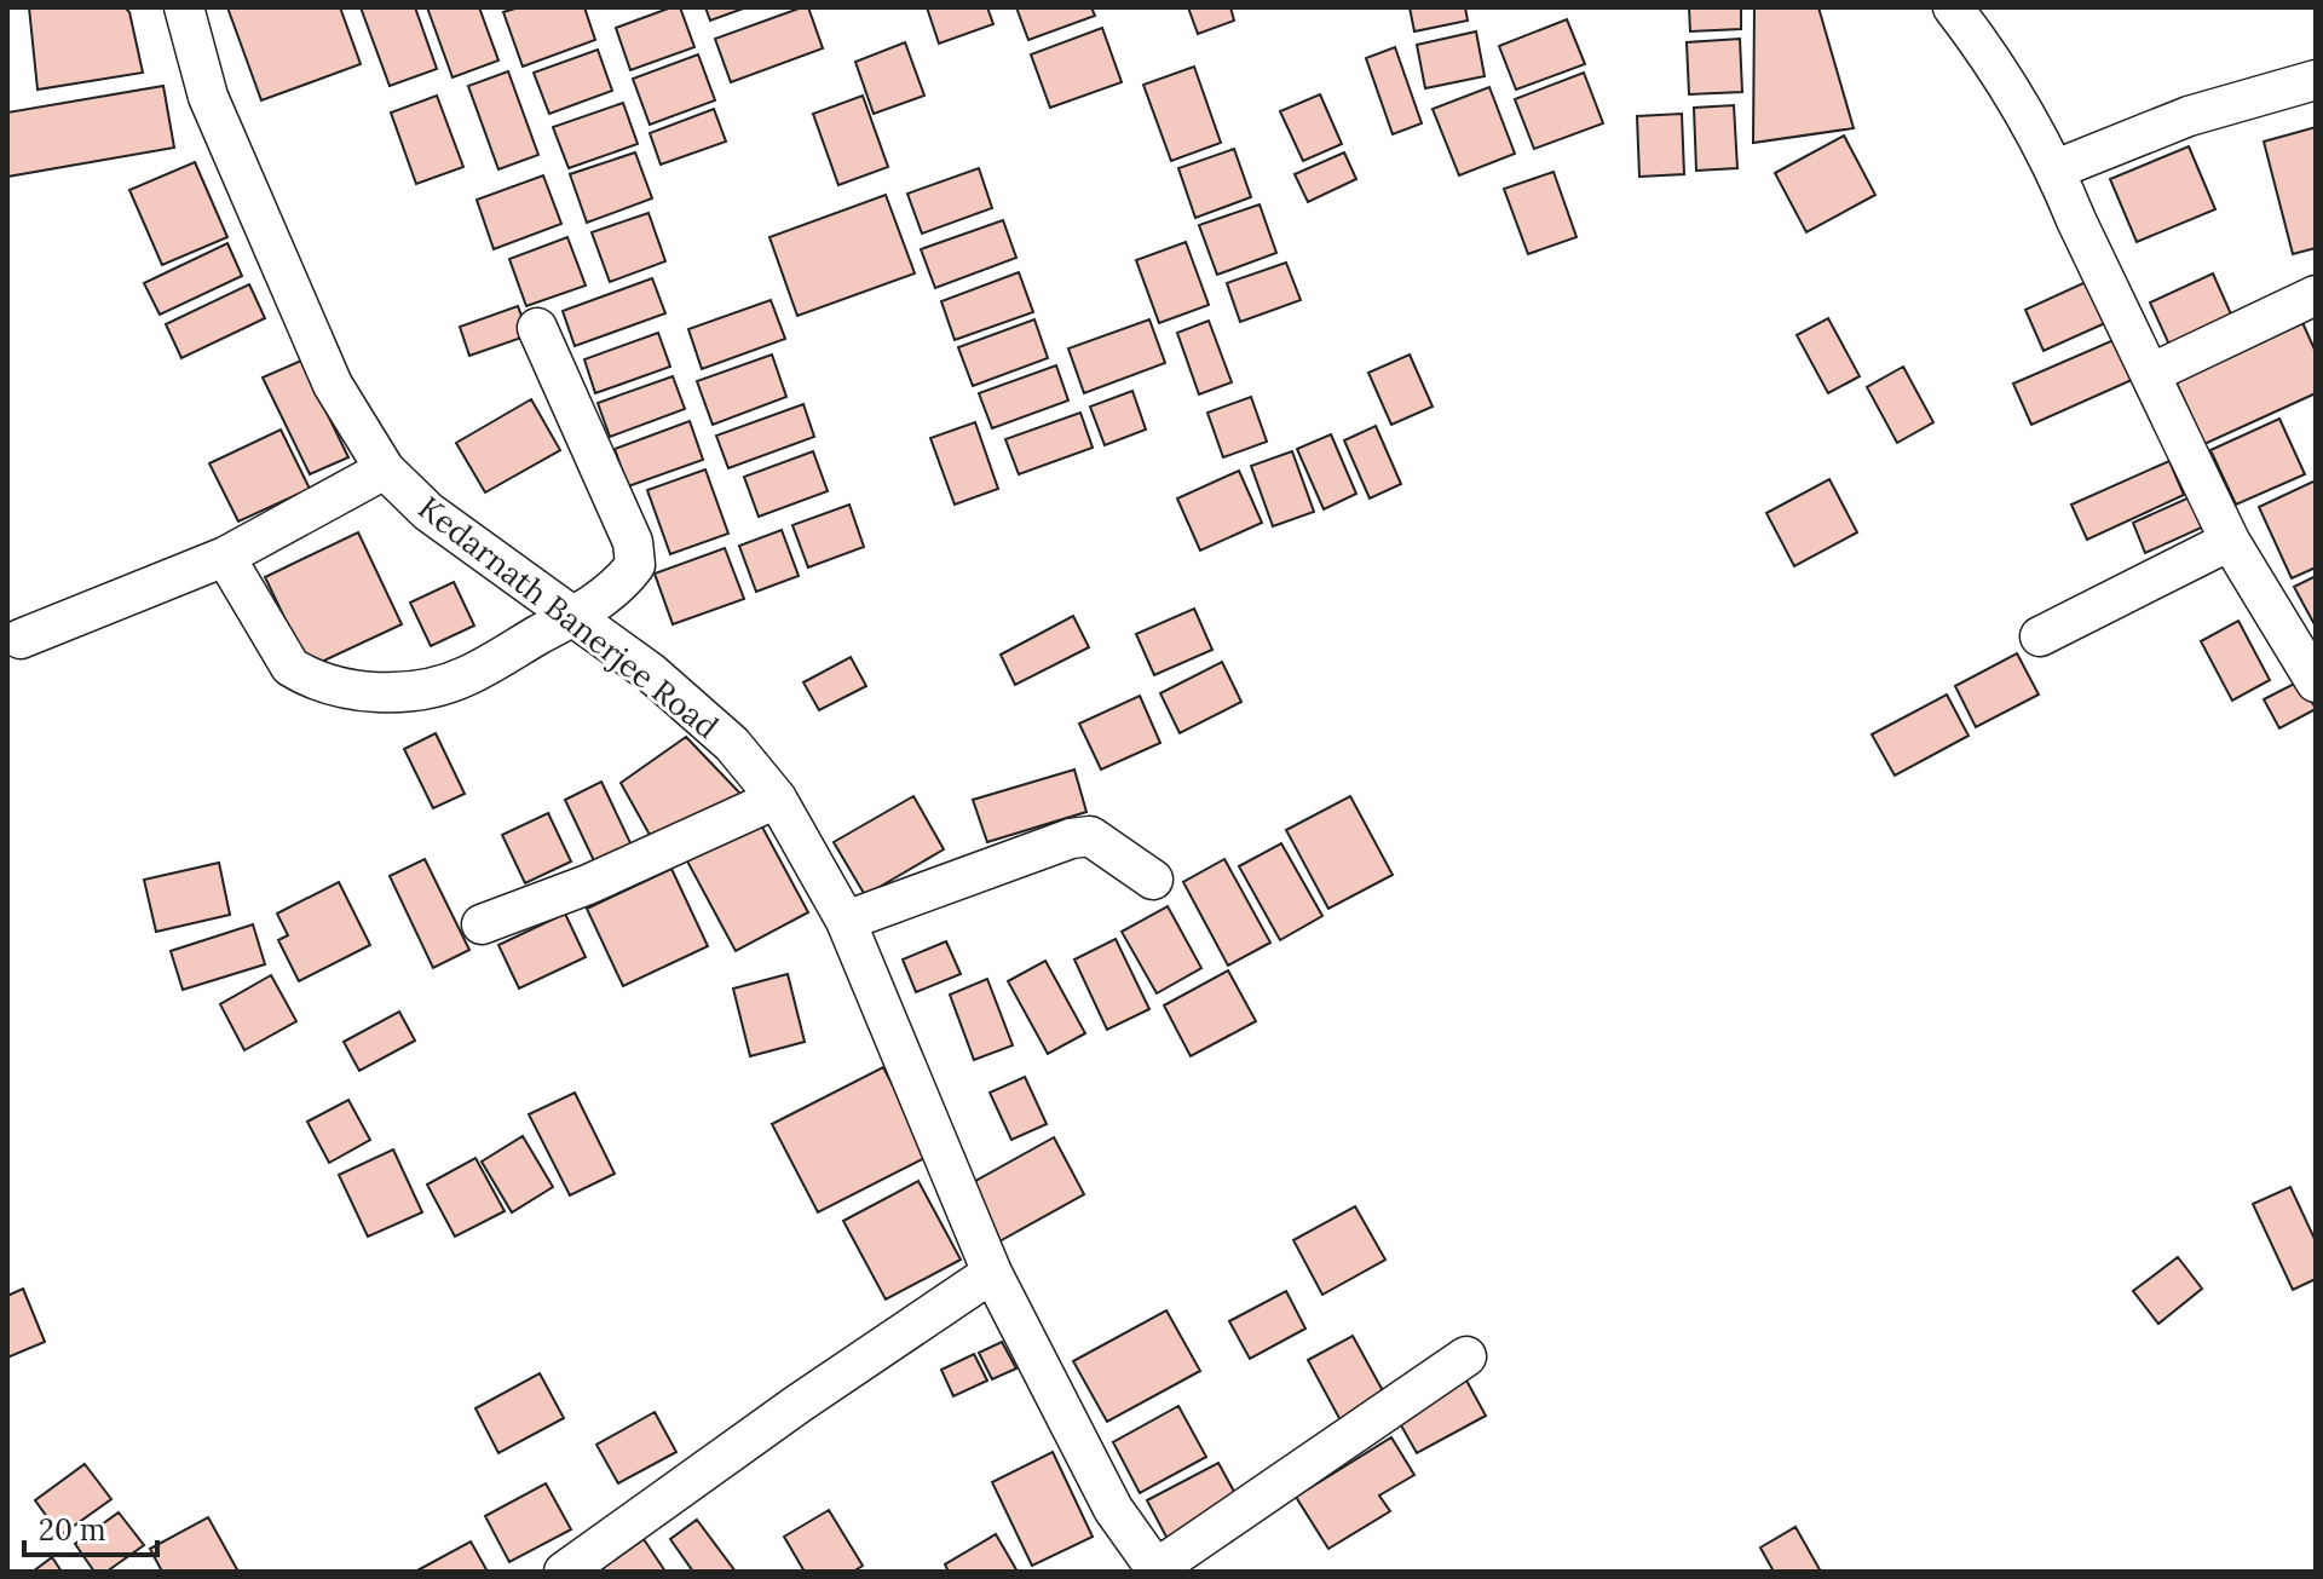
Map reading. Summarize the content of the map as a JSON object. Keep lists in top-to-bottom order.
{
  "streets": {
    "street": ["Kedarnath Banerjee Road"]
  },
  "scale_bar": "20 m"
}
